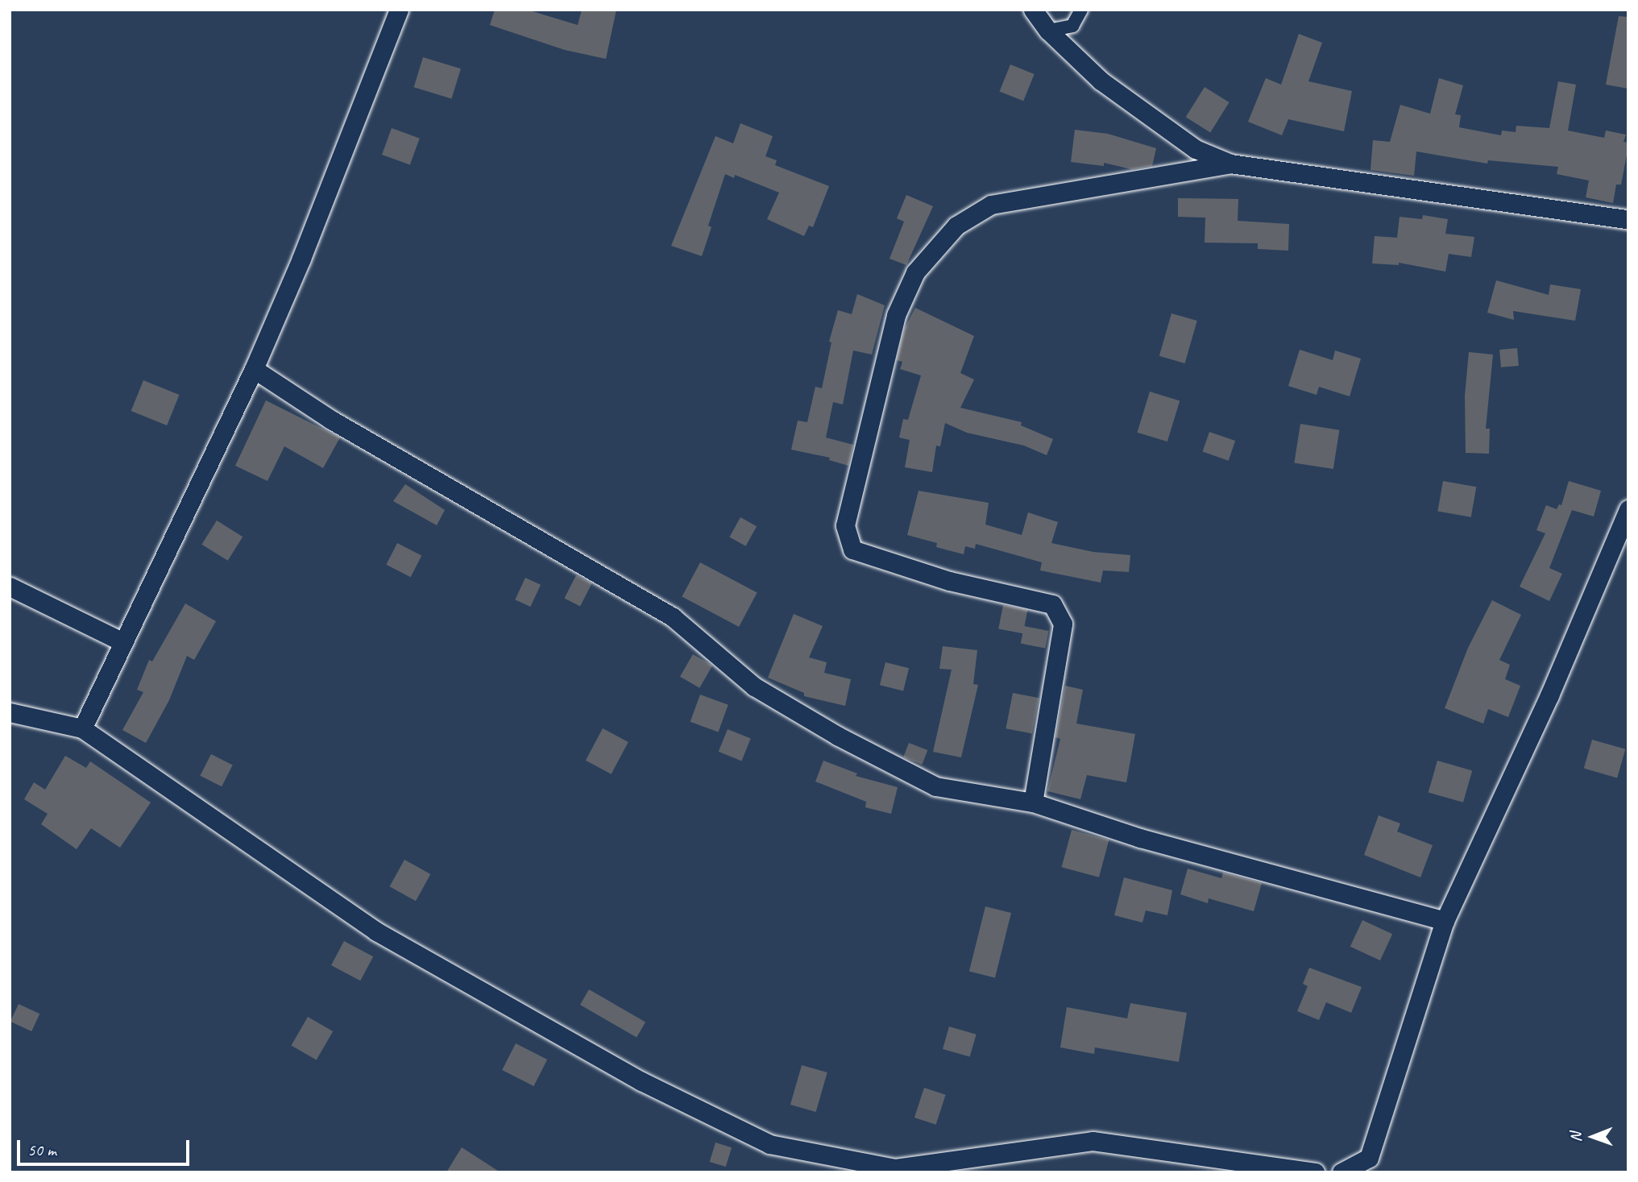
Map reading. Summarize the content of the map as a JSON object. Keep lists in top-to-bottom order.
{
  "scale_bar": "50 m",
  "north": "left"
}
